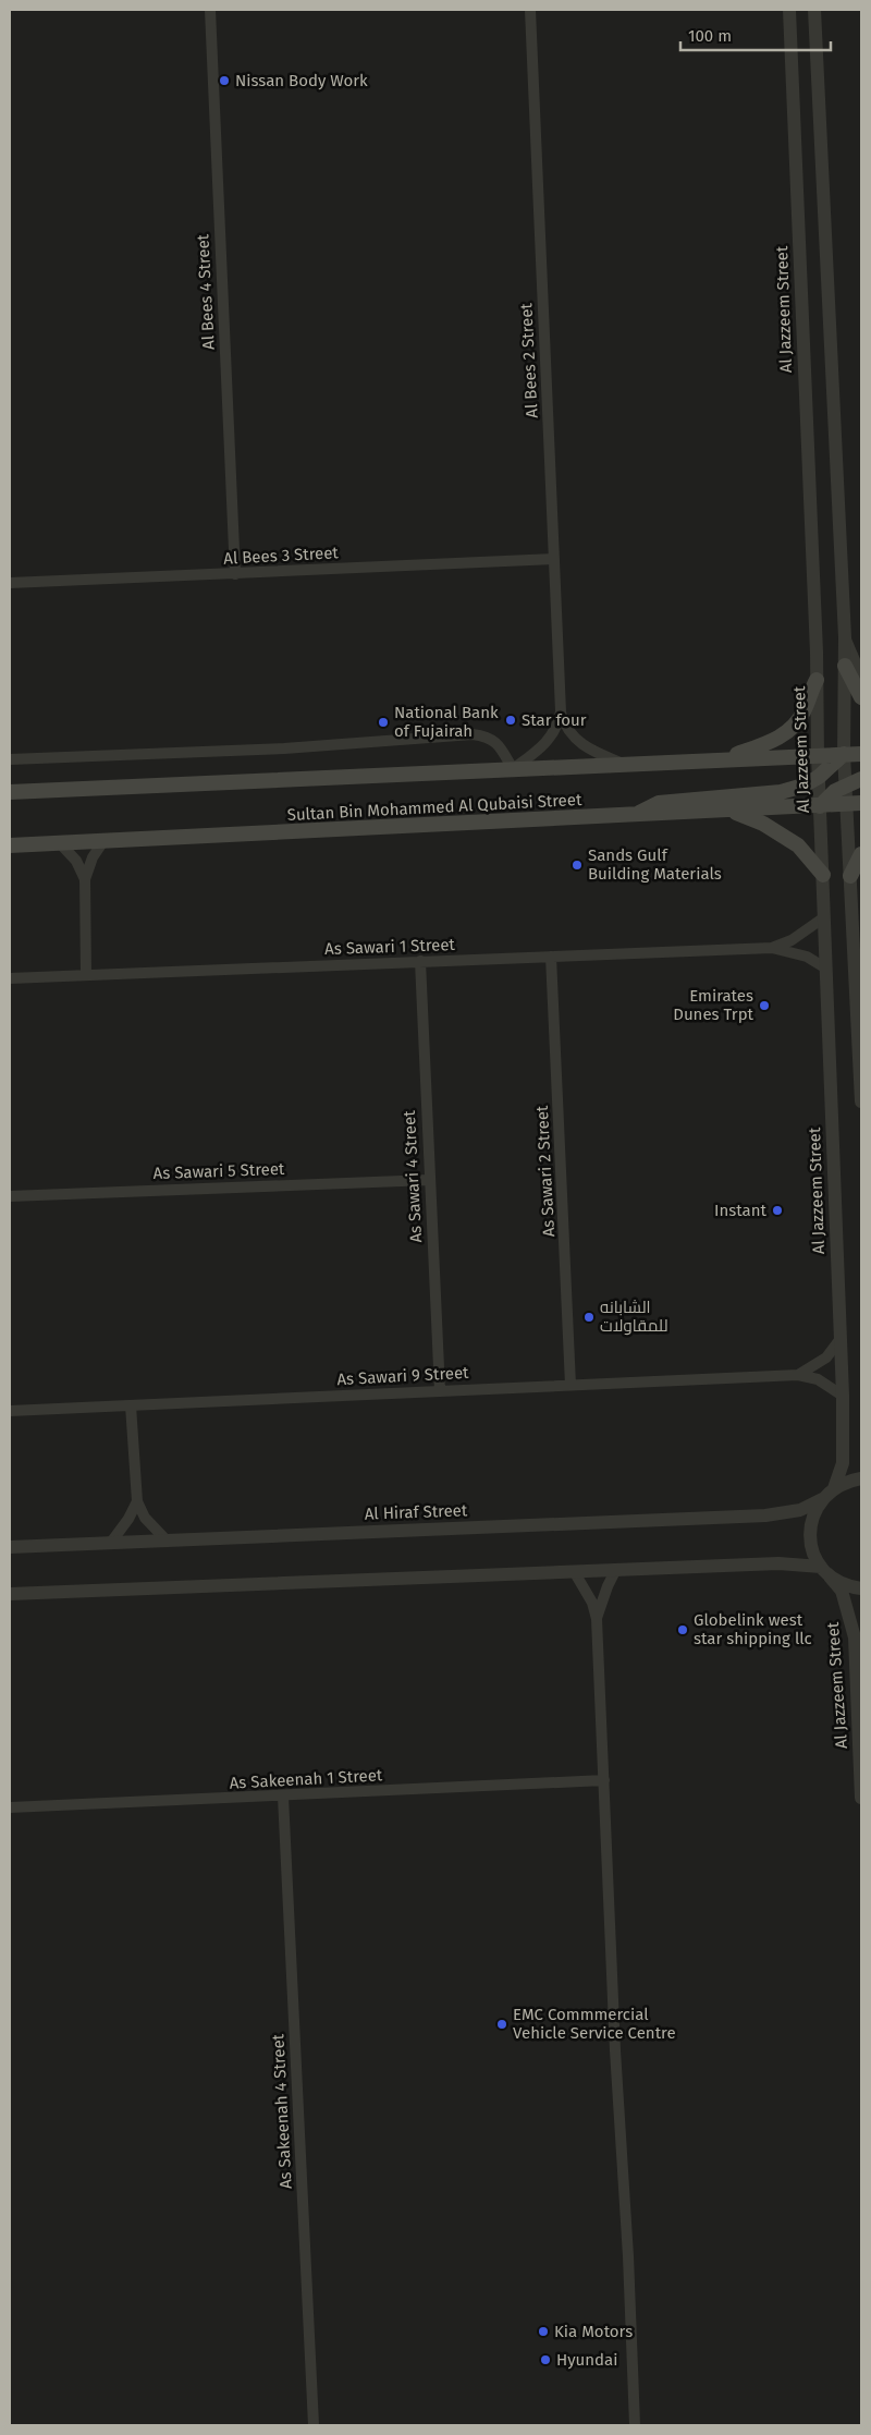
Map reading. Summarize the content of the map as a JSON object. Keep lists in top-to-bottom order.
{
  "streets": {
    "main road": ["Sultan Bin Mohammed Al Qubaisi Street"],
    "street": [
      "Al Bees 4 Street",
      "Al Jazzeem Street",
      "Al Bees 2 Street",
      "Al Bees 3 Street",
      "As Sawari 1 Street",
      "As Sawari 5 Street",
      "As Sawari 2 Street",
      "As Sawari 4 Street",
      "As Sawari 9 Street",
      "Al Hiraf Street",
      "As Sakeenah 1 Street",
      "As Sakeenah 4 Street"
    ]
  },
  "crossings": [
    ["Al Bees 4 Street", "Al Bees 3 Street"],
    ["Al Jazzeem Street", "Sultan Bin Mohammed Al Qubaisi Street"],
    ["Al Jazzeem Street", "As Sawari 1 Street"],
    ["Al Jazzeem Street", "As Sawari 9 Street"],
    ["Al Jazzeem Street", "Al Hiraf Street"],
    ["Al Bees 2 Street", "Al Bees 3 Street"],
    ["Al Bees 2 Street", "Sultan Bin Mohammed Al Qubaisi Street"],
    ["As Sawari 1 Street", "As Sawari 2 Street"],
    ["As Sawari 1 Street", "As Sawari 4 Street"],
    ["As Sawari 5 Street", "As Sawari 4 Street"],
    ["As Sawari 2 Street", "As Sawari 9 Street"],
    ["As Sawari 4 Street", "As Sawari 9 Street"],
    ["As Sakeenah 1 Street", "As Sakeenah 4 Street"]
  ],
  "places": [
    "Nissan Body Work",
    "Star four",
    "National Bank of Fujairah",
    "Sands Gulf Building Materials",
    "Emirates Dunes Trpt",
    "Instant",
    "الشابانه للمقاولات",
    "Globelink west star shipping llc",
    "EMC Commmercial Vehicle Service Centre",
    "Kia Motors",
    "Hyundai"
  ],
  "scale_bar": "100 m"
}
